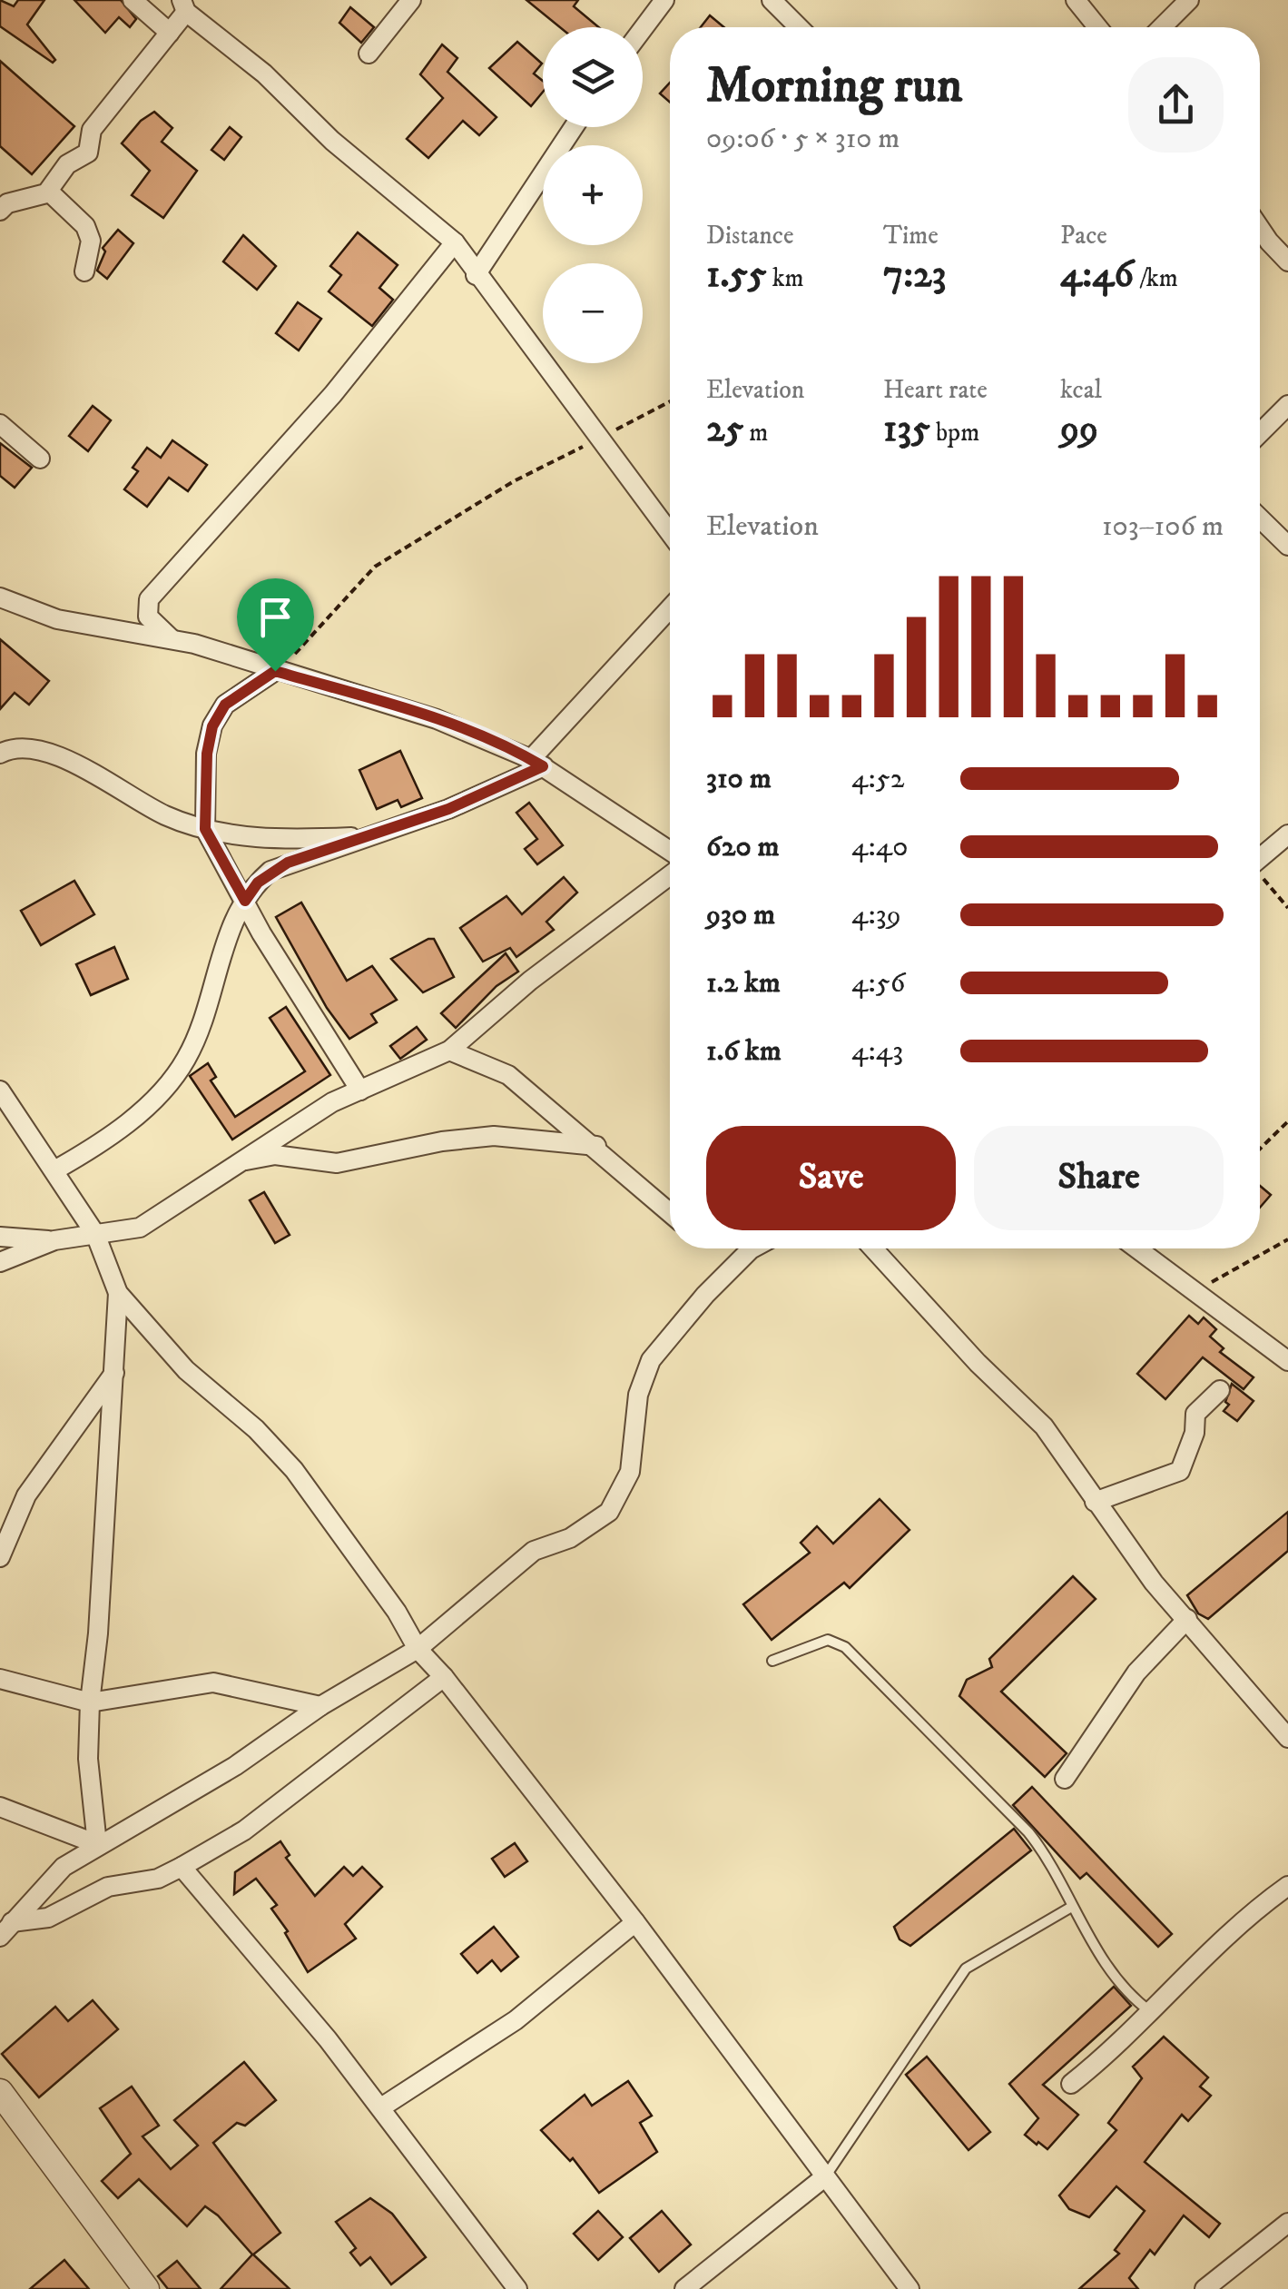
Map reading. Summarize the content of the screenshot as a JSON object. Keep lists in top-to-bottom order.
{
  "page": {
    "map_buttons": ["+", "−"],
    "heading": ["Morning run", "09:06 · 5 × 310 m"],
    "stats": [
      ["Distance", "1.55 km"],
      ["Time", "7:23"],
      ["Pace", "4:46 /km"],
      ["Elevation", "25 m"],
      ["Heart rate", "135 bpm"],
      ["kcal", "99"]
    ],
    "chart": ["Elevation", "103–106 m"],
    "list": [
      {
        "name": "310 m",
        "note": "4:52"
      },
      {
        "name": "620 m",
        "note": "4:40"
      },
      {
        "name": "930 m",
        "note": "4:39"
      },
      {
        "name": "1.2 km",
        "note": "4:56"
      },
      {
        "name": "1.6 km",
        "note": "4:43"
      }
    ],
    "buttons": ["Save", "Share"]
  }
}
